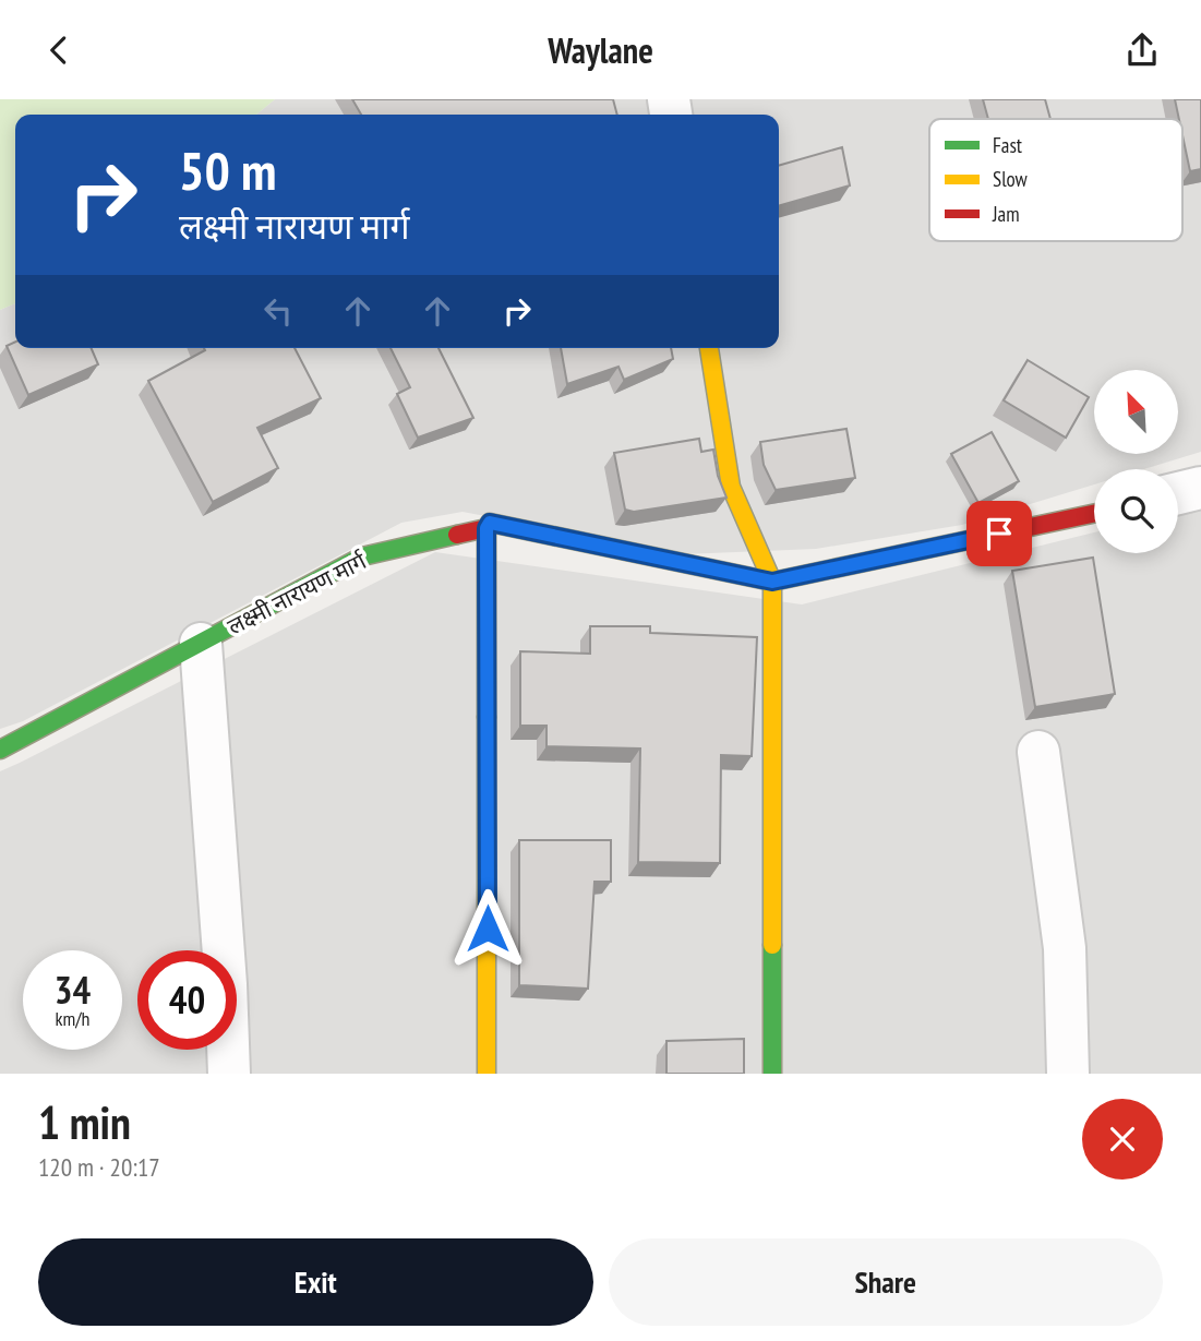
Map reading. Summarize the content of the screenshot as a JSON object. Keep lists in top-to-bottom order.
{
  "streets": {
    "street": ["लक्ष्मी नारायण मार्ग"]
  },
  "legend": ["Fast", "Slow", "Jam"],
  "north": "top left",
  "page": {
    "header": "Waylane",
    "turn": ["50 m", "लक्ष्मी नारायण मार्ग"],
    "speed": "34 km/h",
    "limit": "40",
    "heading": ["1 min", "120 m · 20:17"],
    "buttons": ["Exit", "Share"]
  }
}
